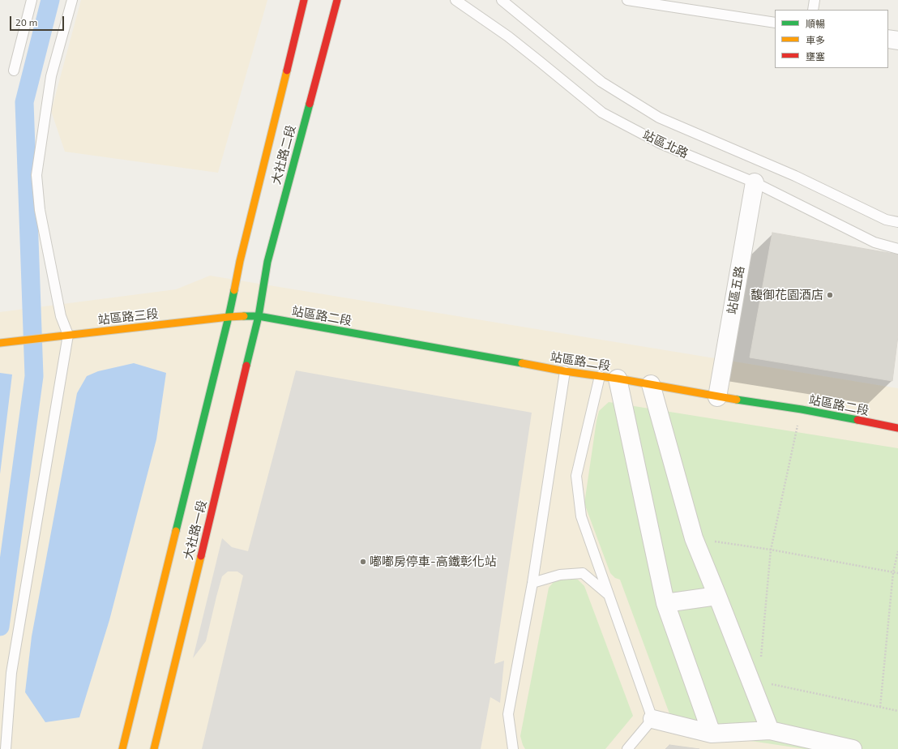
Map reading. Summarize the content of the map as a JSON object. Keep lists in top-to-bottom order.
{
  "streets": {
    "street": [
      "大社路二段",
      "站區五路",
      "站區路二段",
      "站區路三段",
      "大社路一段"
    ],
    "lane": ["站區北路"]
  },
  "crossings": [
    ["站區北路", "站區五路"],
    ["大社路二段", "站區路二段"],
    ["大社路二段", "站區路三段"],
    ["大社路二段", "大社路一段"],
    ["站區五路", "站區路二段"],
    ["站區路二段", "站區路三段"],
    ["站區路二段", "大社路一段"],
    ["站區路三段", "大社路一段"]
  ],
  "places": ["馥御花園酒店", "嘟嘟房停車-高鐵彰化站"],
  "legend": ["順暢", "車多", "壅塞"],
  "scale_bar": "20 m"
}
